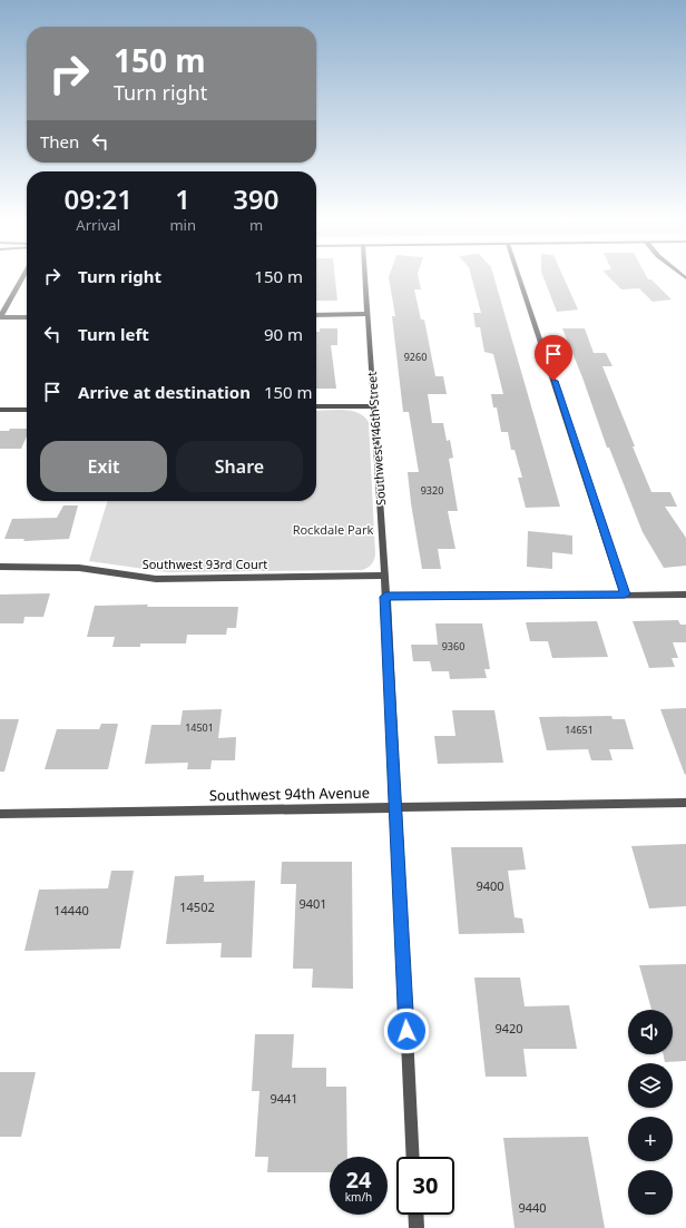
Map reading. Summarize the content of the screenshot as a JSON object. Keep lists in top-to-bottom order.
{
  "streets": {
    "street": ["Southwest 146th Street", "Southwest 93rd Court", "Southwest 94th Avenue"]
  },
  "crossings": [
    ["Southwest 146th Street", "Southwest 93rd Court"],
    ["Southwest 146th Street", "Southwest 94th Avenue"]
  ],
  "parks": ["Rockdale Park"],
  "house_numbers": [
    "9260",
    "9320",
    "9360",
    "14501",
    "14651",
    "9400",
    "9401",
    "14502",
    "14440",
    "9420",
    "9441",
    "9440"
  ],
  "page": {
    "turn": ["150 m", "Turn right"],
    "then": "Then",
    "eta": [
      "09:21",
      "Arrival",
      "1",
      "min",
      "390",
      "m"
    ],
    "list": [
      {
        "name": "Turn right",
        "value": "150 m"
      },
      {
        "name": "Turn left",
        "value": "90 m"
      },
      {
        "name": "Arrive at destination",
        "value": "150 m"
      }
    ],
    "buttons": ["Exit", "Share"],
    "map_buttons": ["+", "−"],
    "speed": "24 km/h",
    "limit": "30"
  }
}
